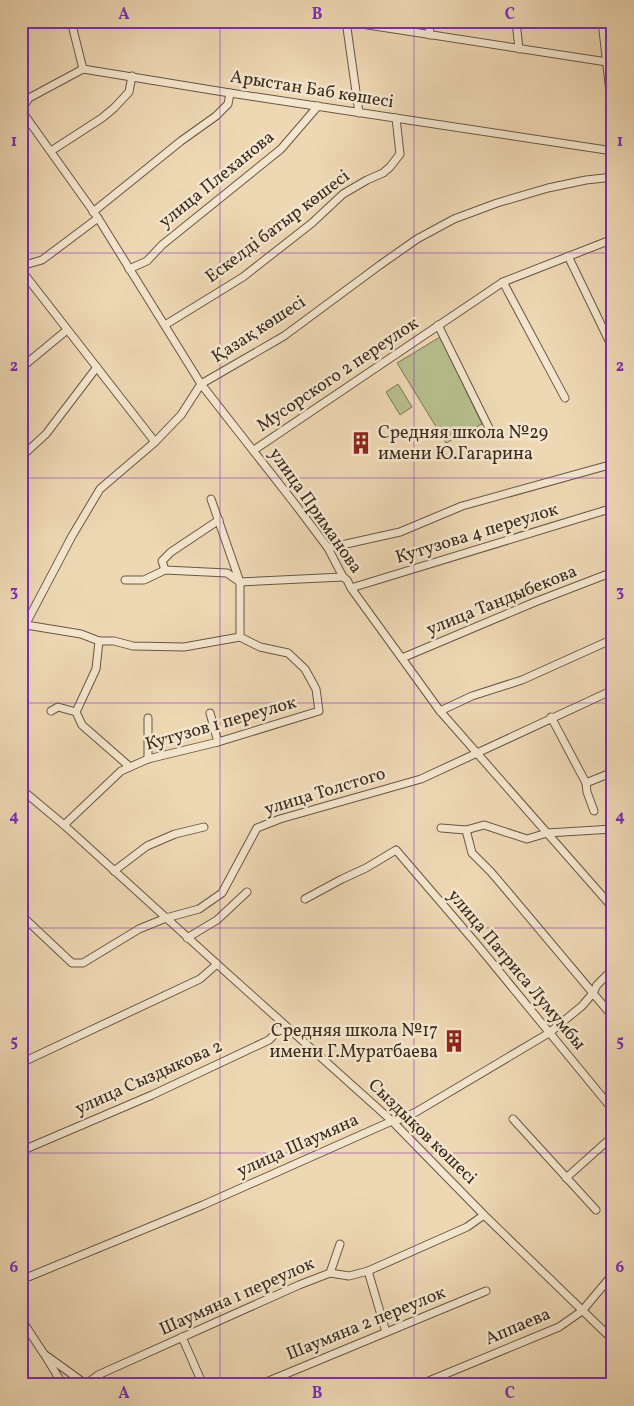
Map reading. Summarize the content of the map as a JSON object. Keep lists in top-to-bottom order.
{
  "streets": {
    "street": [
      "Арыстан Баб көшесі",
      "улица Плеханова",
      "Ескелді батыр көшесі",
      "Қазақ көшесі",
      "Мусорского 2 переулок",
      "улица Приманова",
      "Кутузова 4 переулок",
      "улица Тандыбекова",
      "Кутузов 1 переулок",
      "улица Толстого",
      "улица Патриса Лумумбы",
      "улица Сыздыкова 2",
      "Сыздықов көшесі",
      "улица Шаумяна",
      "Шаумяна 1 переулок",
      "Шаумяна 2 переулок",
      "Аппаева"
    ]
  },
  "crossings": [
    ["Арыстан Баб көшесі", "улица Плеханова"],
    ["Арыстан Баб көшесі", "Ескелді батыр көшесі"],
    ["улица Плеханова", "улица Приманова"],
    ["Ескелді батыр көшесі", "улица Приманова"],
    ["Қазақ көшесі", "улица Приманова"],
    ["Мусорского 2 переулок", "улица Приманова"],
    ["улица Приманова", "Кутузова 4 переулок"],
    ["улица Приманова", "улица Тандыбекова"],
    ["улица Приманова", "улица Толстого"],
    ["Кутузов 1 переулок", "Сыздықов көшесі"],
    ["улица Толстого", "Сыздықов көшесі"],
    ["улица Патриса Лумумбы", "улица Шаумяна"],
    ["улица Сыздыкова 2", "Сыздықов көшесі"],
    ["Сыздықов көшесі", "улица Шаумяна"],
    ["Сыздықов көшесі", "Шаумяна 1 переулок"],
    ["Сыздықов көшесі", "Аппаева"]
  ],
  "places": {
    "building": ["Средняя школа №29 имени Ю.Гагарина", "Средняя школа №17 имени Г.Муратбаева"]
  },
  "grid": {
    "columns": ["A", "B", "C"],
    "rows": [
      "1",
      "2",
      "3",
      "4",
      "5",
      "6"
    ]
  }
}
